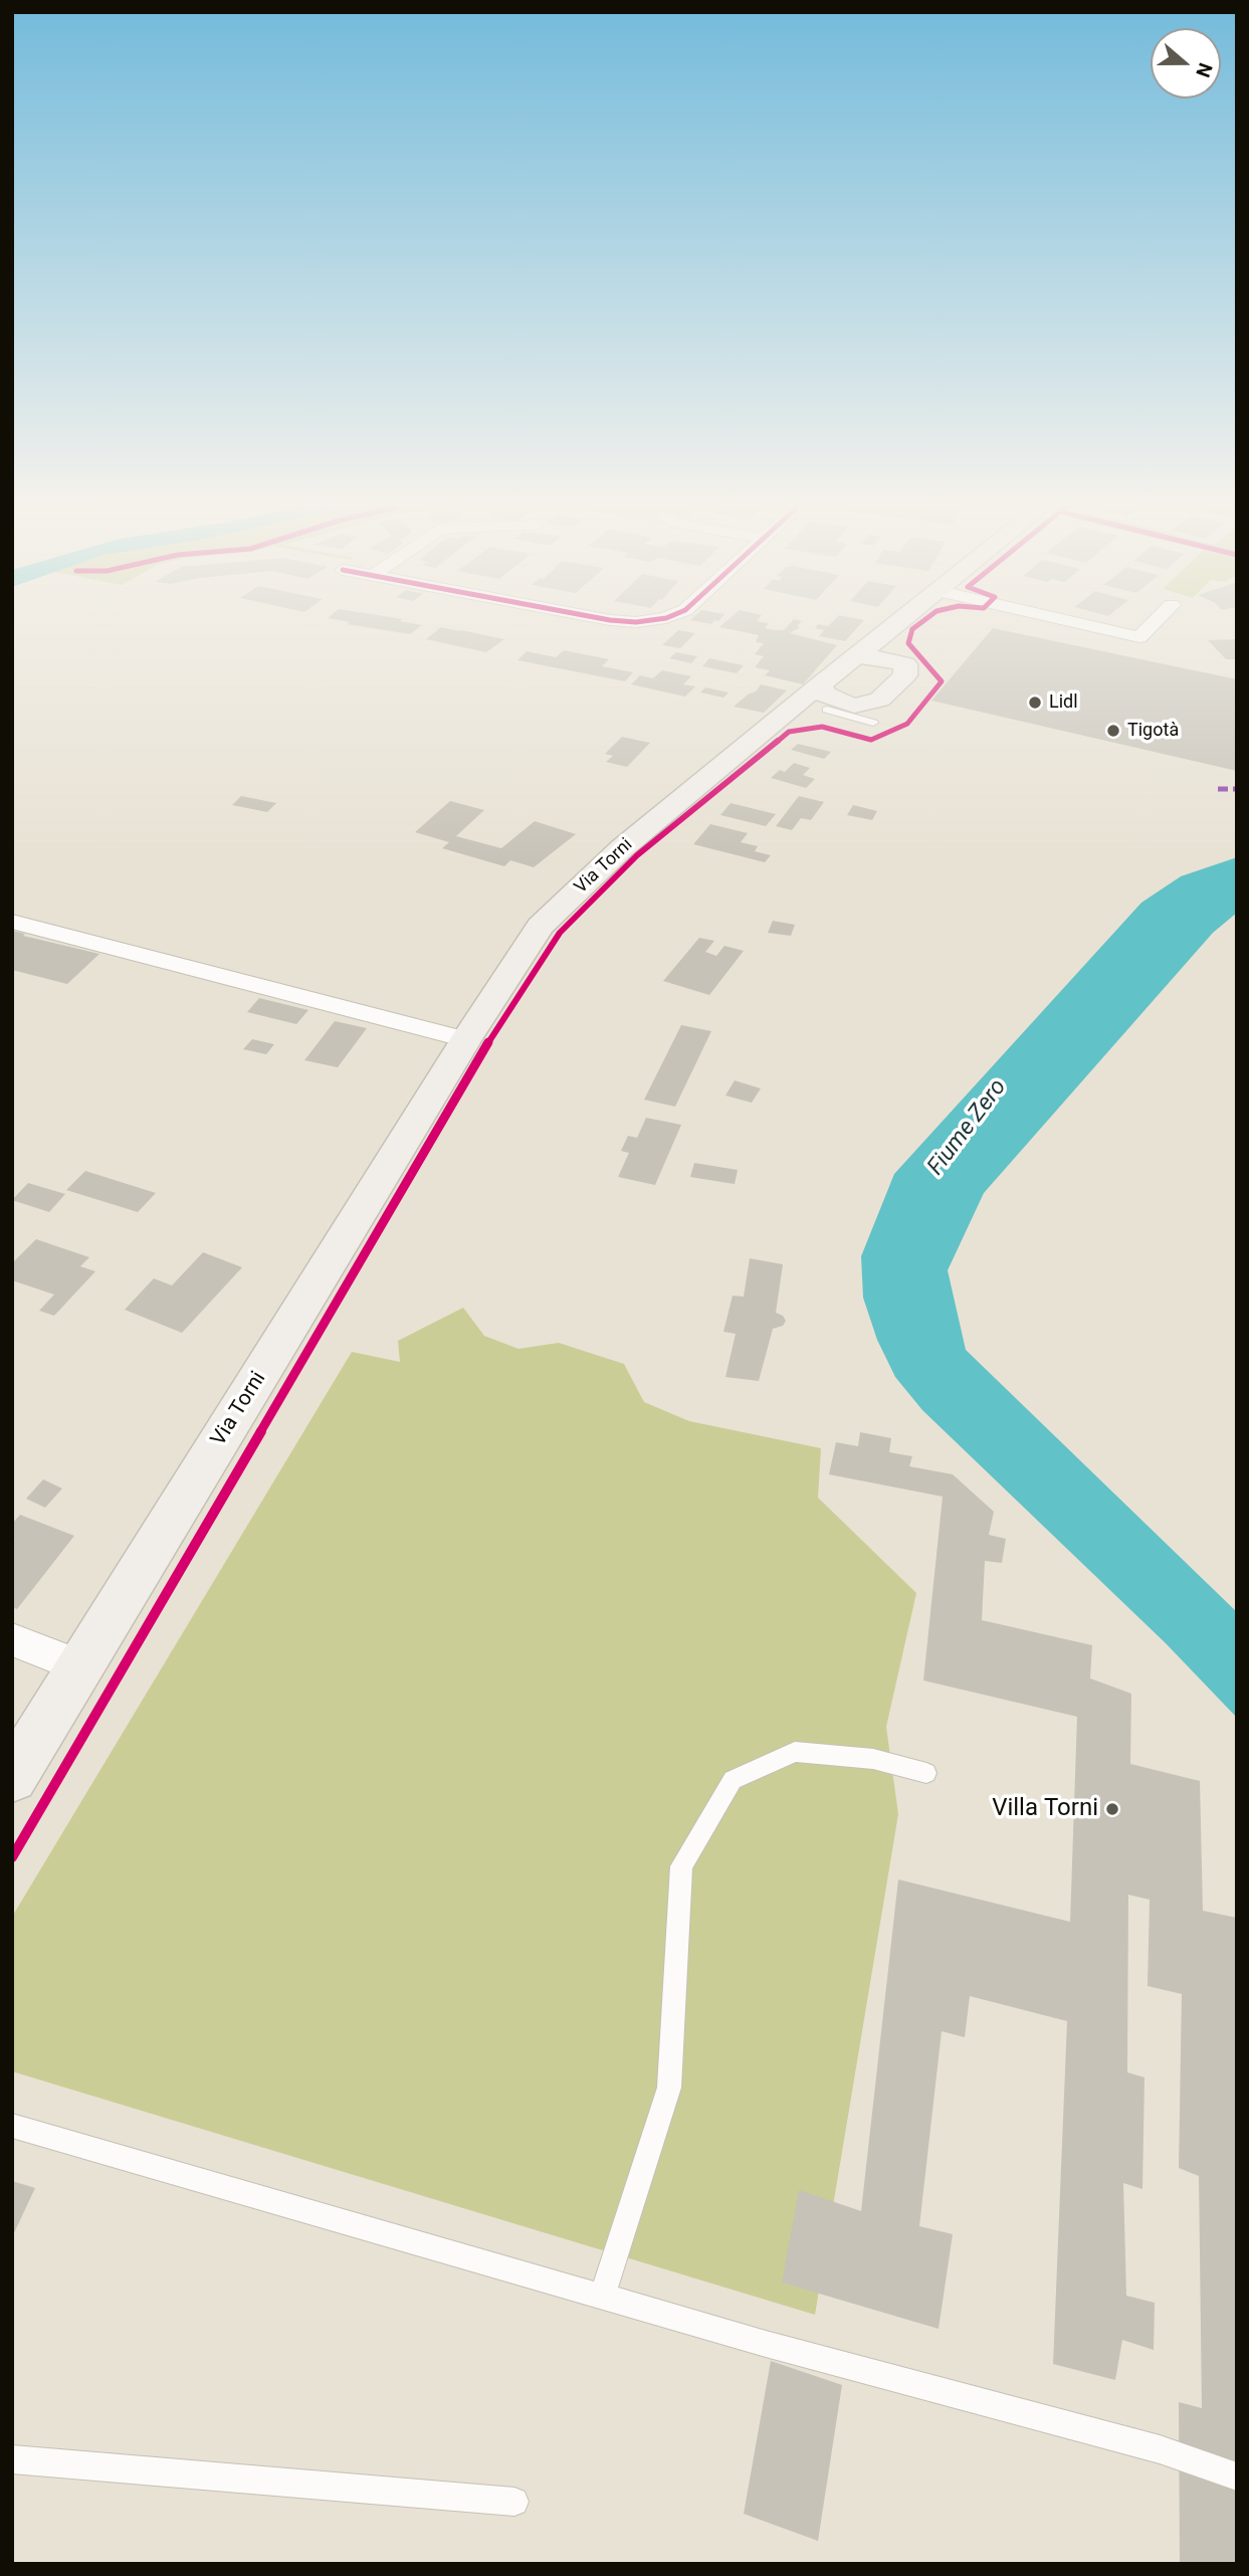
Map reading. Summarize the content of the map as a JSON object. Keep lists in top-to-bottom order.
{
  "streets": {
    "main road": ["Via Torni"]
  },
  "water": ["Fiume Zero"],
  "places": ["Lidl", "Tigotà", "Villa Torni"],
  "north": "right"
}
